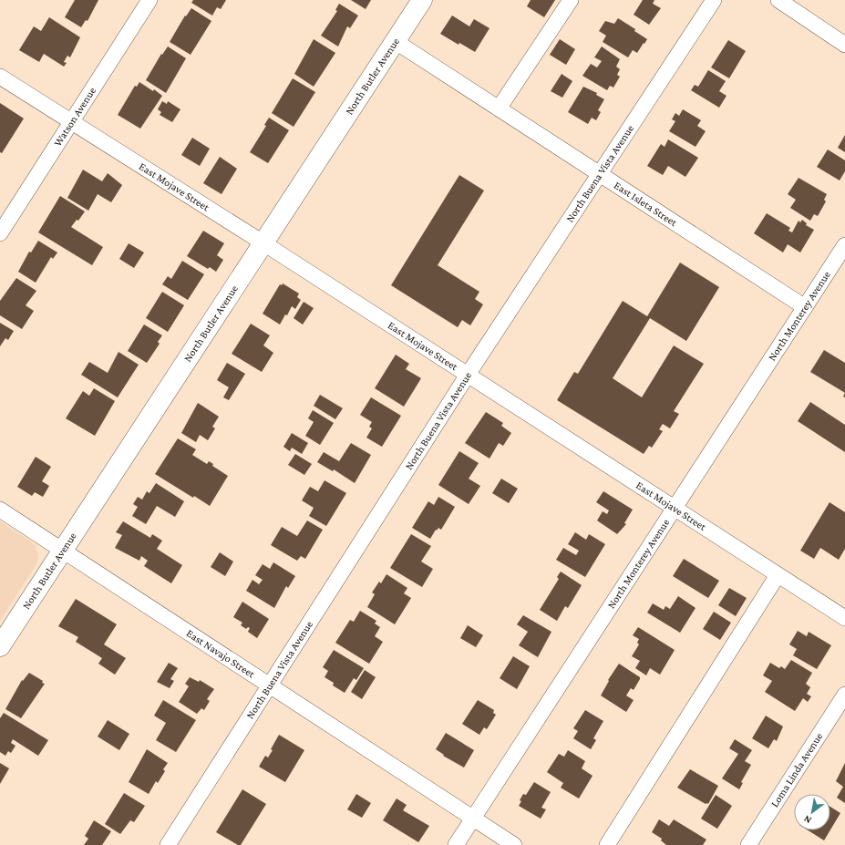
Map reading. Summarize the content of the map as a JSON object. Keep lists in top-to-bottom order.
{
  "streets": {
    "main road": ["North Butler Avenue"],
    "street": [
      "Watson Avenue",
      "North Buena Vista Avenue",
      "East Mojave Street",
      "East Isleta Street",
      "North Monterey Avenue",
      "East Navajo Street",
      "Loma Linda Avenue"
    ]
  },
  "crossings": [
    ["North Butler Avenue", "East Mojave Street"],
    ["North Butler Avenue", "East Isleta Street"],
    ["North Butler Avenue", "East Navajo Street"],
    ["Watson Avenue", "East Mojave Street"],
    ["North Buena Vista Avenue", "East Mojave Street"],
    ["North Buena Vista Avenue", "East Isleta Street"],
    ["North Buena Vista Avenue", "East Navajo Street"],
    ["East Mojave Street", "North Monterey Avenue"],
    ["East Isleta Street", "North Monterey Avenue"],
    ["North Monterey Avenue", "East Navajo Street"]
  ],
  "north": "bottom left"
}
